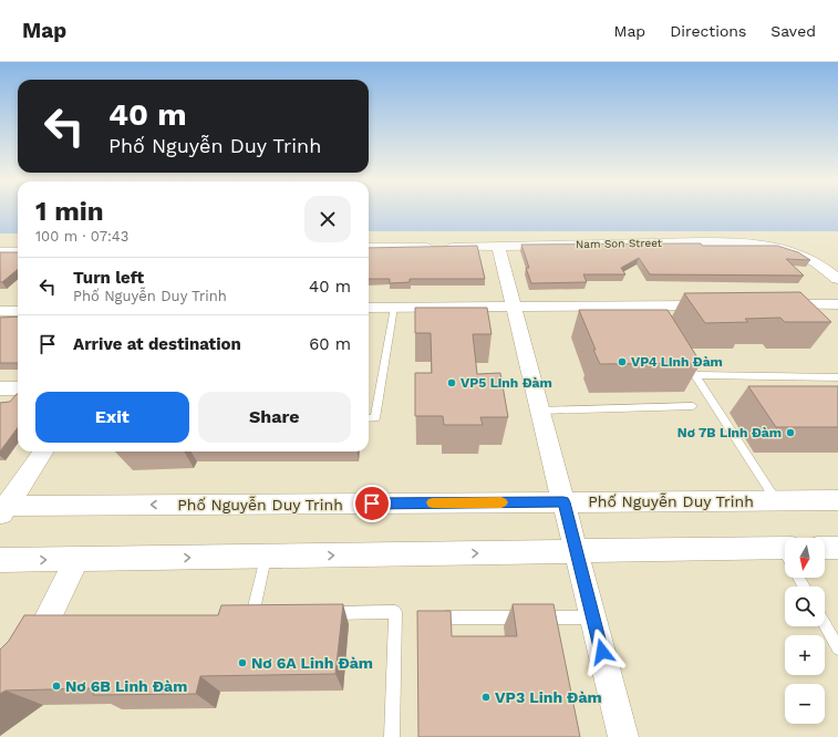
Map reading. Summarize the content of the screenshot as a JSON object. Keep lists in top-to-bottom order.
{
  "streets": {
    "street": ["Nam Son Street", "Phố Nguyễn Duy Trinh"]
  },
  "places": [
    "VP4 Linh Đàm",
    "VP5 Linh Đàm",
    "Nơ 7B Linh Đàm",
    "Nơ 6A Linh Đàm",
    "Nơ 6B Linh Đàm",
    "VP3 Linh Đàm"
  ],
  "north": "bottom",
  "page": {
    "header": "Map",
    "nav": ["Map", "Directions", "Saved"],
    "turn": ["40 m", "Phố Nguyễn Duy Trinh"],
    "heading": ["1 min", "100 m · 07:43"],
    "list": [
      {
        "name": "Turn left",
        "note": "Phố Nguyễn Duy Trinh",
        "value": "40 m"
      },
      {
        "name": "Arrive at destination",
        "value": "60 m"
      }
    ],
    "buttons": ["Exit", "Share"],
    "map_buttons": ["+", "−"]
  }
}
